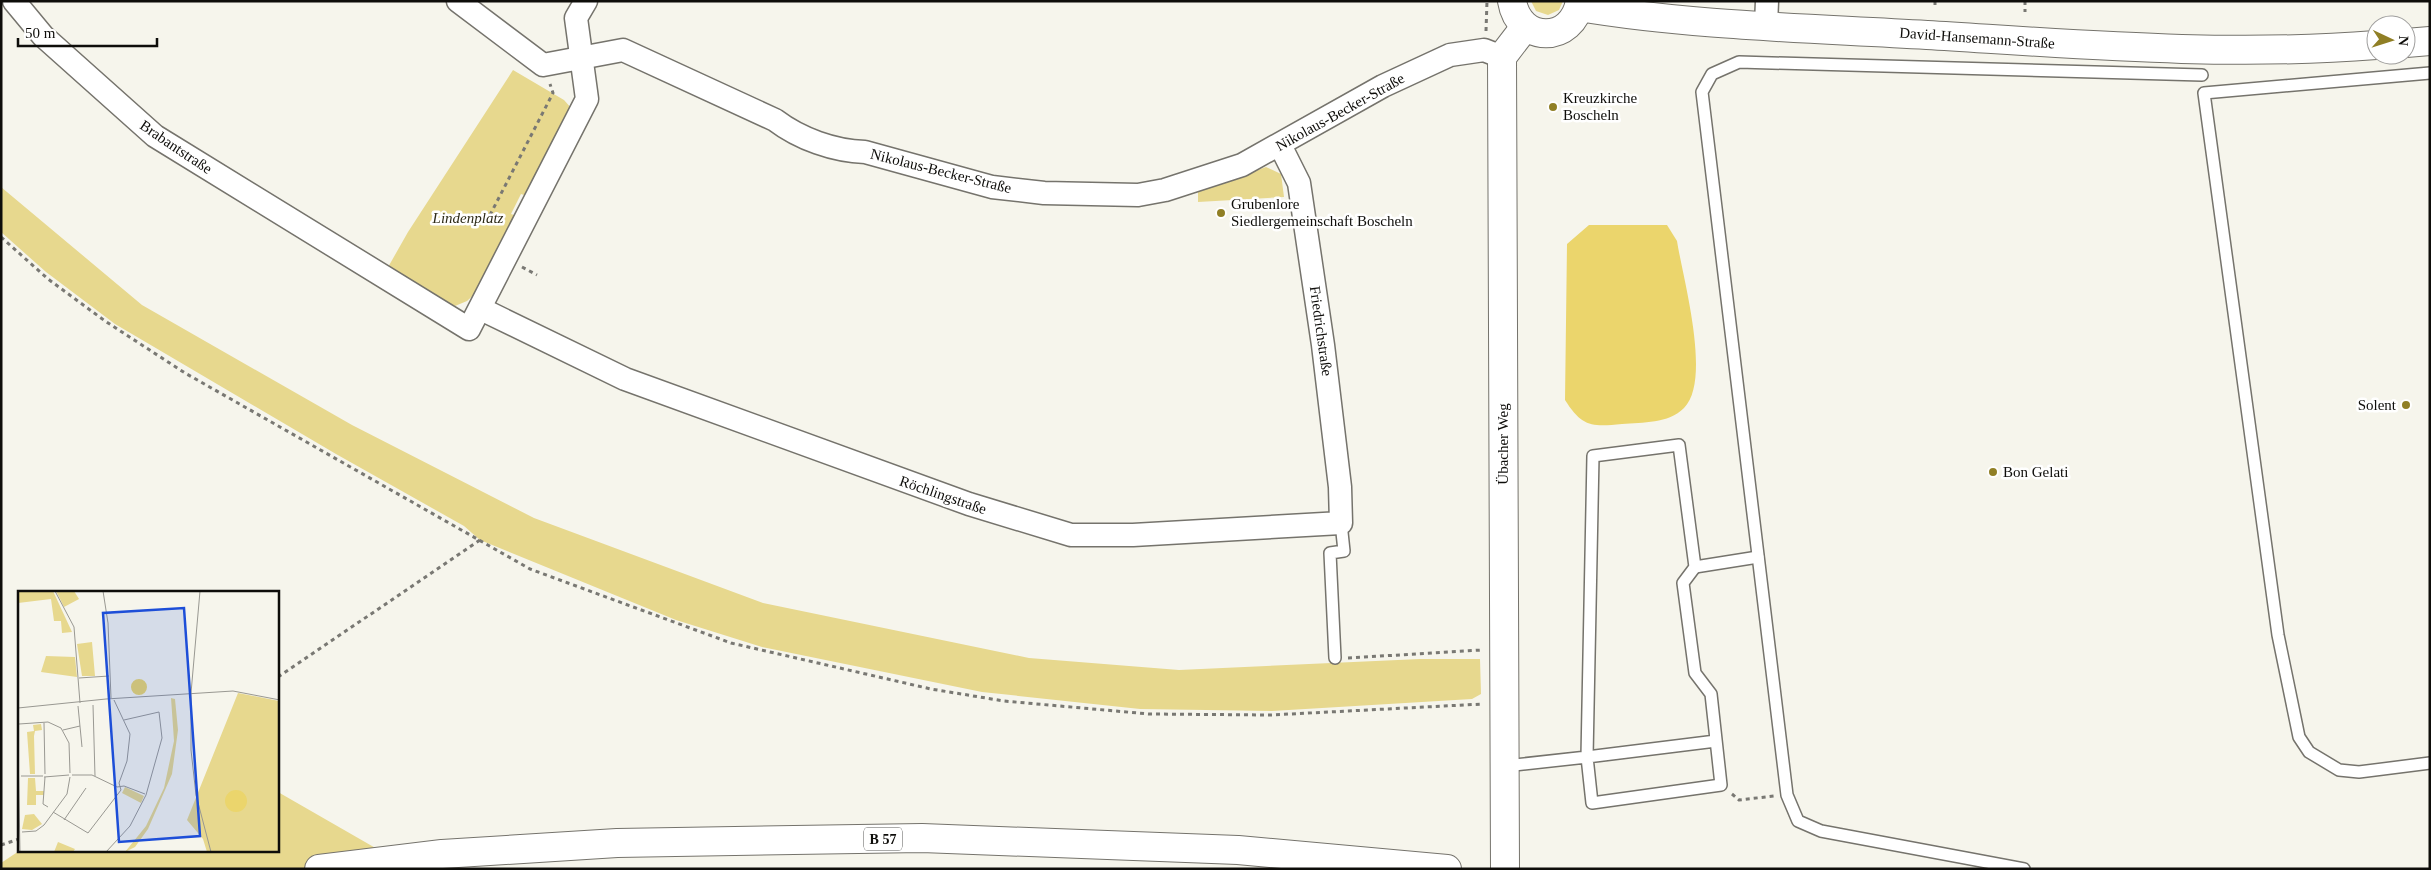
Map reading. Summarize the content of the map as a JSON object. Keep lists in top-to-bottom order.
{
  "streets": {
    "street": [
      "David-Hansemann-Straße",
      "Nikolaus-Becker-Straße",
      "Brabantstraße",
      "Friedrichstraße",
      "Übacher Weg",
      "Röchlingstraße",
      "B 57"
    ]
  },
  "crossings": [
    ["Nikolaus-Becker-Straße", "Friedrichstraße"],
    ["Nikolaus-Becker-Straße", "Übacher Weg"],
    ["Brabantstraße", "Röchlingstraße"],
    ["Friedrichstraße", "Röchlingstraße"]
  ],
  "parks": ["Lindenplatz"],
  "places": [
    "Kreuzkirche Boscheln",
    "Grubenlore Siedlergemeinschaft Boscheln",
    "Solent",
    "Bon Gelati"
  ],
  "scale_bar": "50 m",
  "north": "right"
}
